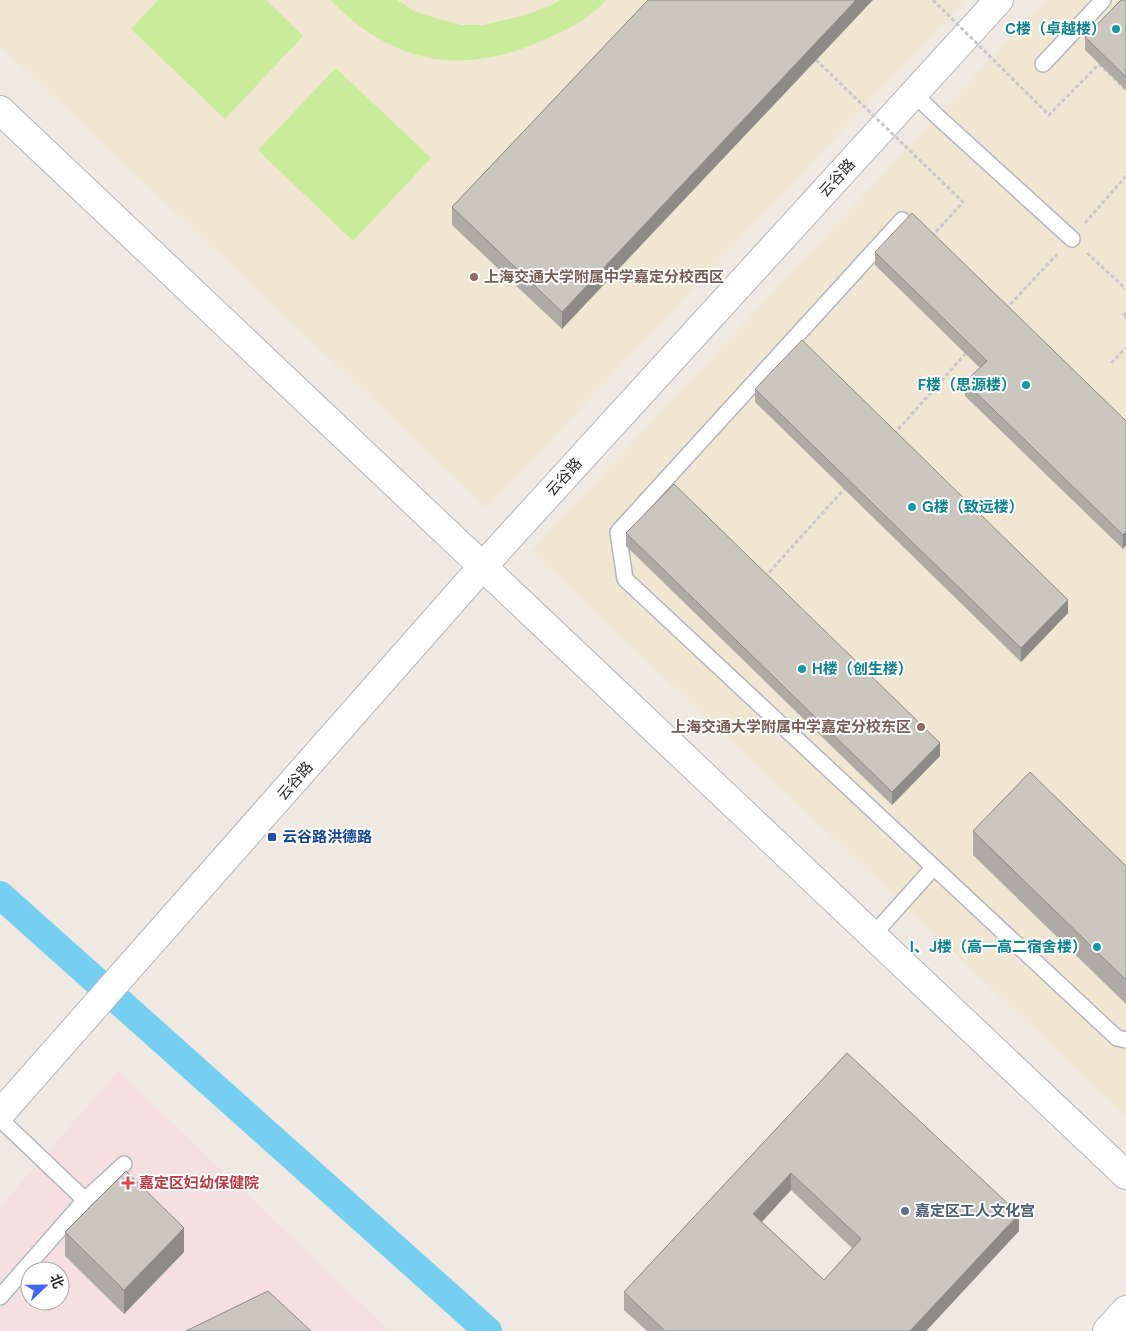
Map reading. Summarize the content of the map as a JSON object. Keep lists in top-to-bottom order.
{
  "streets": {
    "main road": ["云谷路"]
  },
  "places": {
    "other": [
      "C楼（卓越楼）",
      "上海交通大学附属中学嘉定分校西区",
      "F楼（思源楼）",
      "G楼（致远楼）",
      "H楼（创生楼）",
      "上海交通大学附属中学嘉定分校东区",
      "I、J楼（高一高二宿舍楼）",
      "嘉定区工人文化宫"
    ],
    "transit": ["云谷路洪德路"],
    "health": ["嘉定区妇幼保健院"]
  },
  "north": "right"
}
